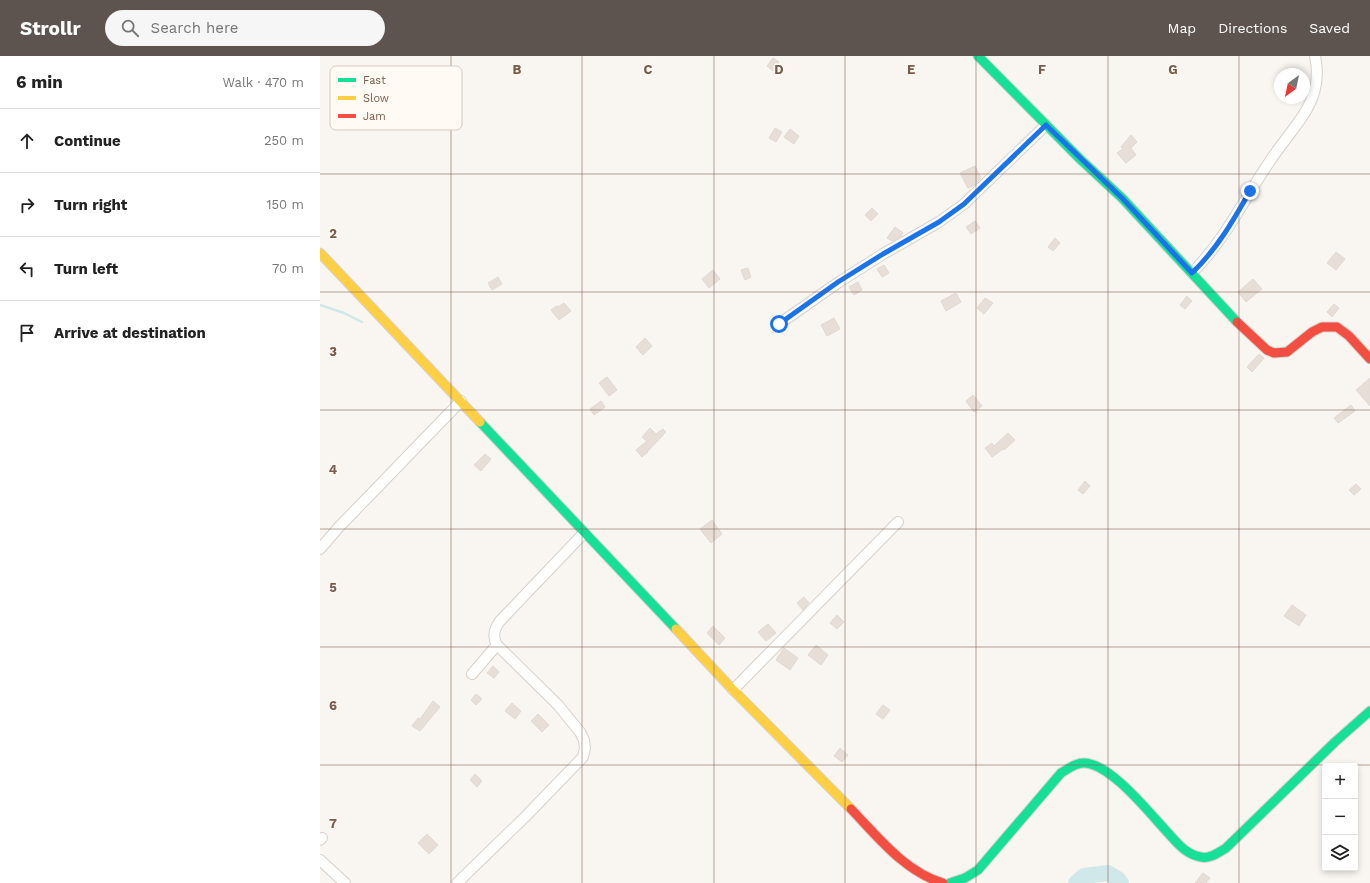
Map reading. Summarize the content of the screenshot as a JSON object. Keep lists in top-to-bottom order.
{
  "legend": ["Fast", "Slow", "Jam"],
  "north": "bottom left",
  "page": {
    "header": "Strollr",
    "search": "Search here",
    "nav": ["Map", "Directions", "Saved"],
    "heading": ["6 min", "Walk · 470 m"],
    "list": [
      ["Continue", "250 m"],
      ["Turn right", "150 m"],
      ["Turn left", "70 m"],
      "Arrive at destination"
    ],
    "map_buttons": ["+", "−"]
  },
  "grid": {
    "columns": [
      "B",
      "C",
      "D",
      "E",
      "F",
      "G"
    ],
    "rows": [
      "2",
      "3",
      "4",
      "5",
      "6",
      "7"
    ]
  }
}
